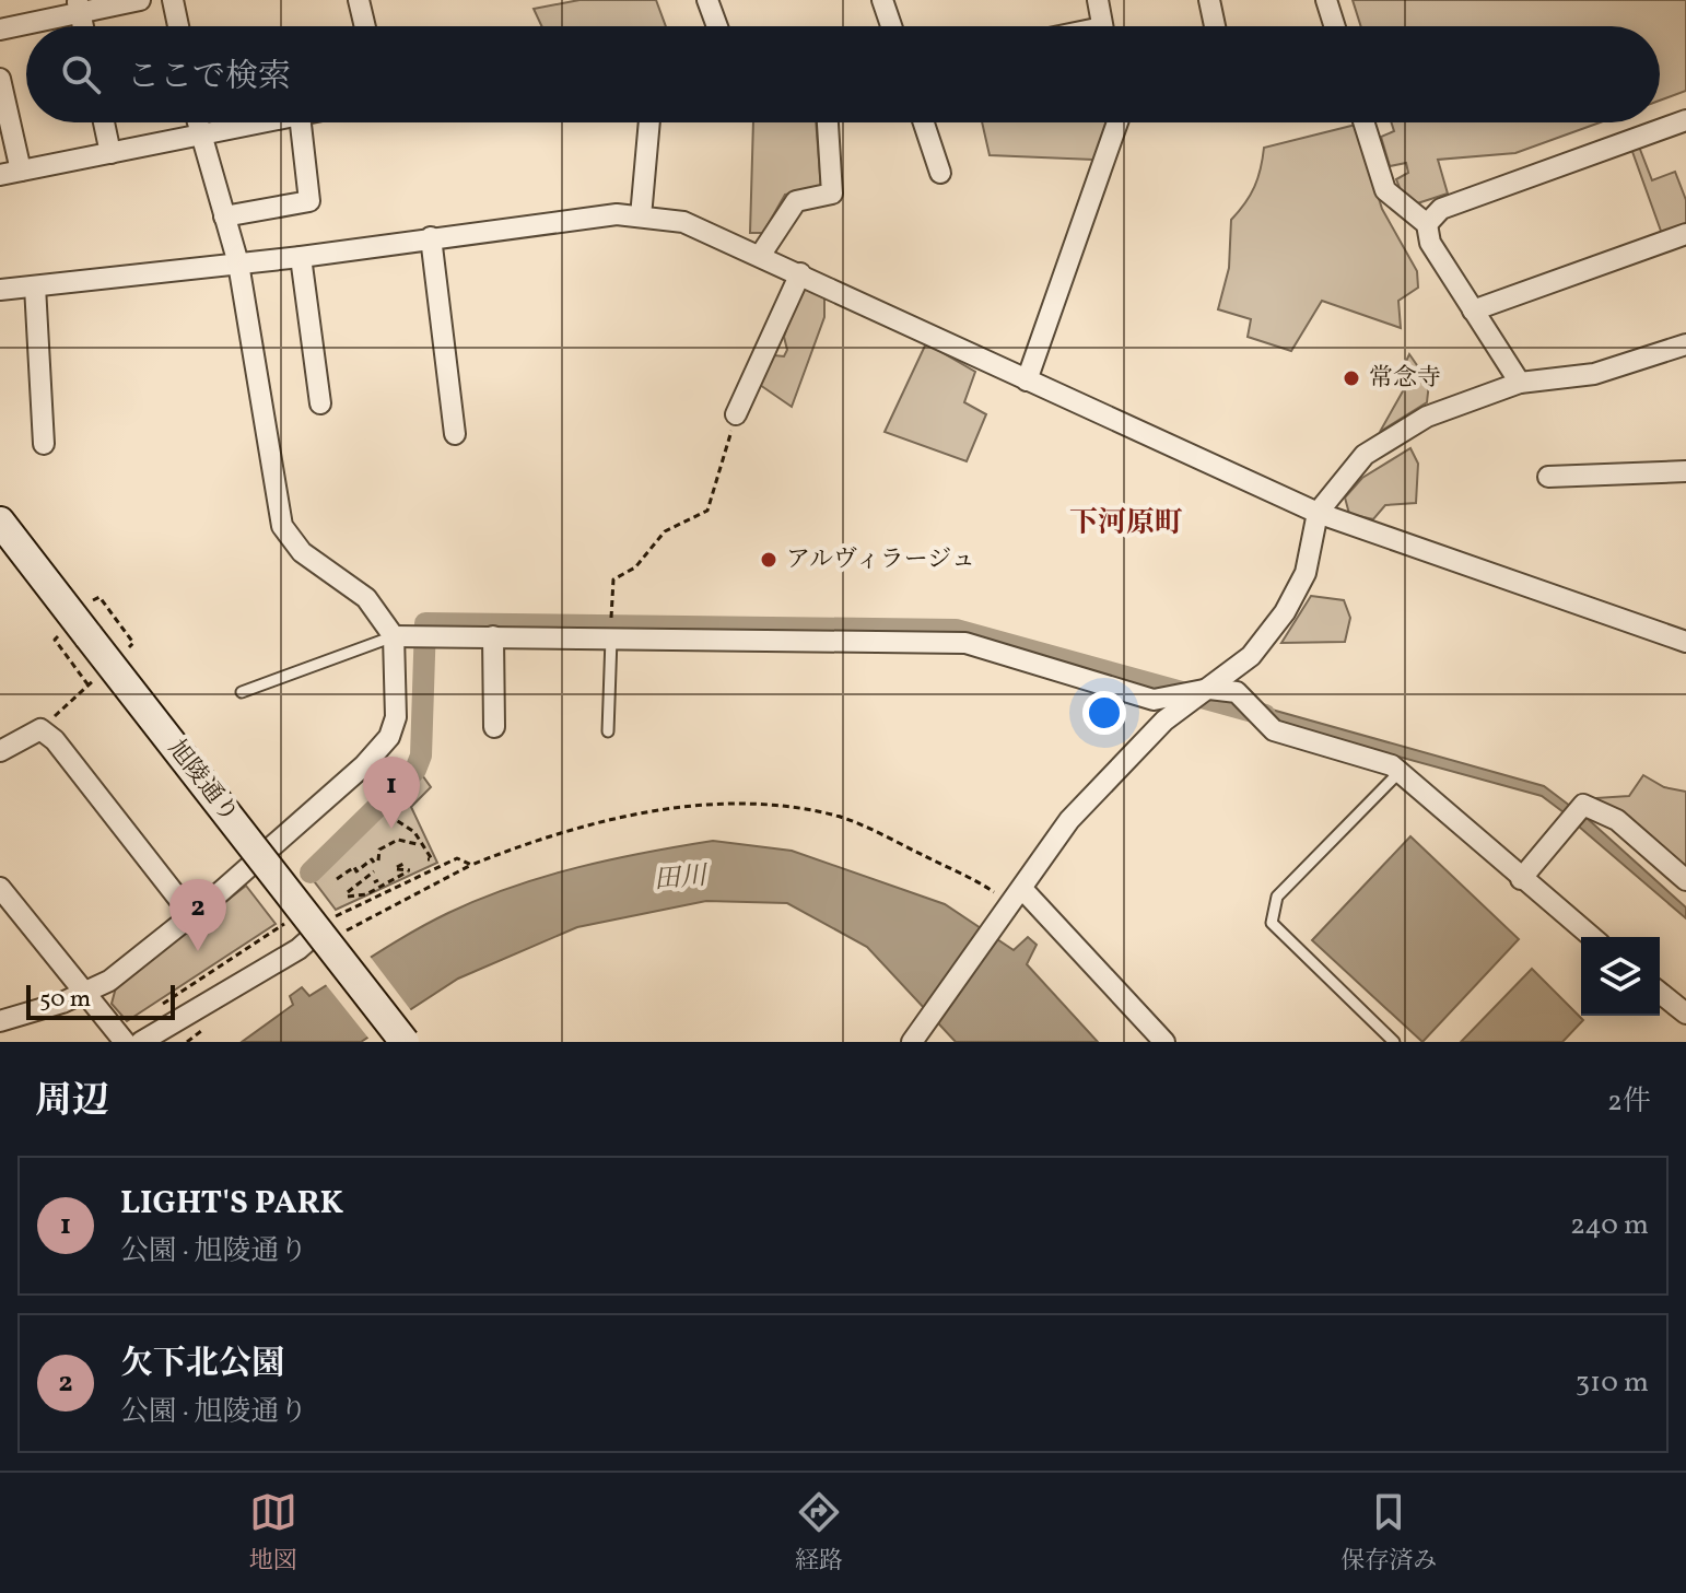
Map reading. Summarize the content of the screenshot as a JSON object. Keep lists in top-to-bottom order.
{
  "streets": {
    "street": ["旭陵通り"]
  },
  "districts": ["下河原町"],
  "water": ["田川"],
  "places": ["常念寺", "アルヴィラージュ"],
  "scale_bar": "50 m",
  "page": {
    "search": "ここで検索",
    "pins": ["1", "2"],
    "scale": "50 m",
    "heading": ["周辺", "2件"],
    "list": [
      {
        "mark": "1",
        "name": "LIGHT'S PARK",
        "note": "公園 · 旭陵通り",
        "value": "240 m"
      },
      {
        "mark": "2",
        "name": "欠下北公園",
        "note": "公園 · 旭陵通り",
        "value": "310 m"
      }
    ],
    "nav": ["地図", "経路", "保存済み"]
  }
}
